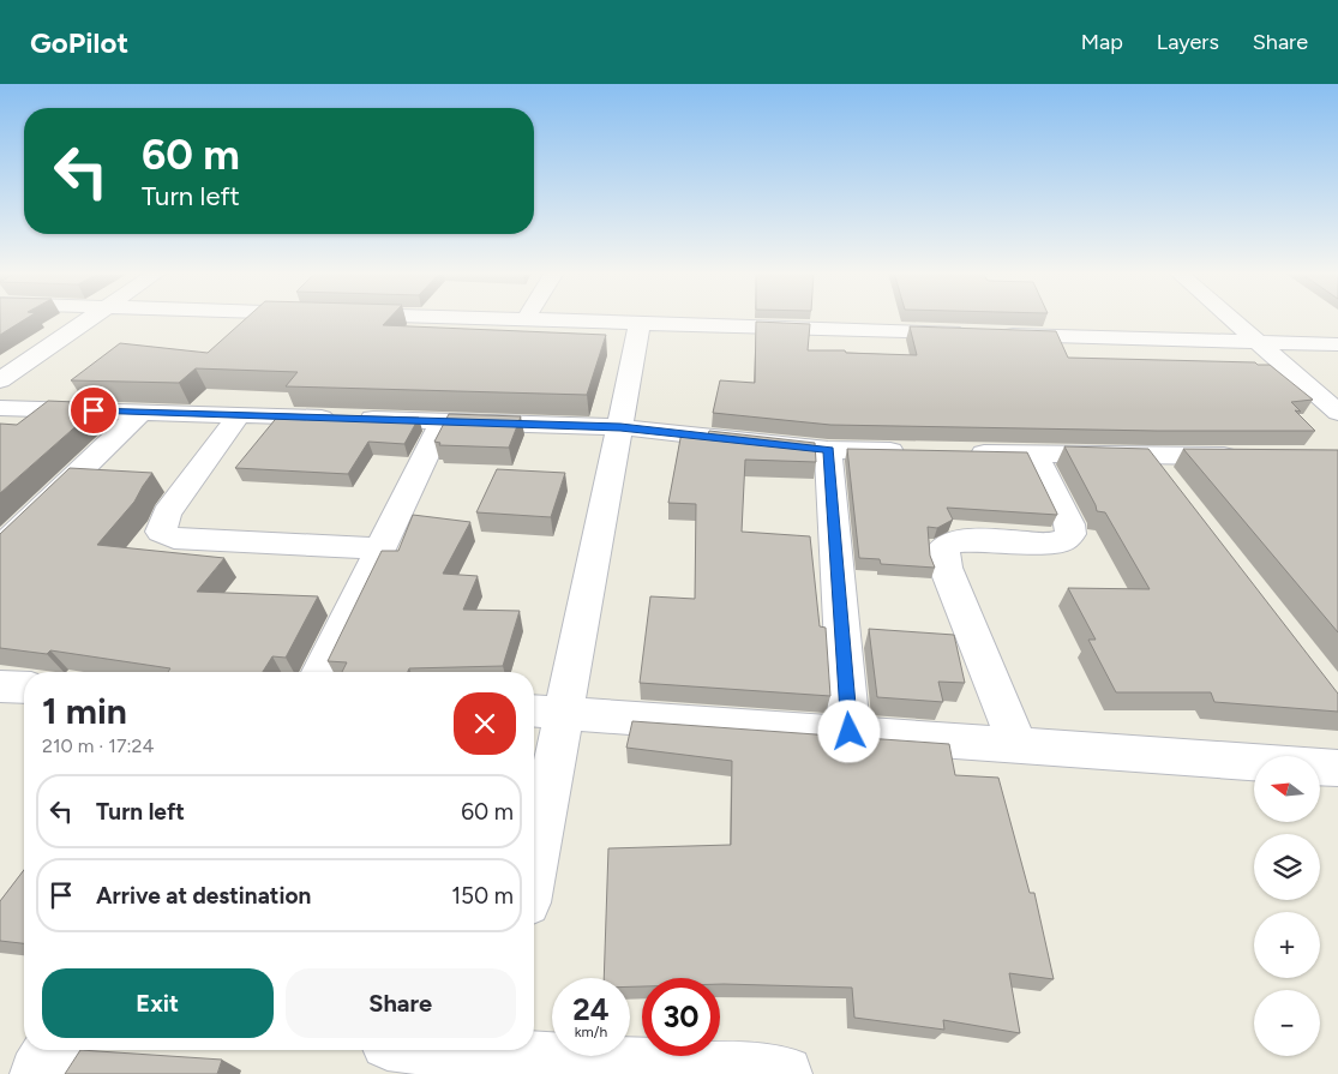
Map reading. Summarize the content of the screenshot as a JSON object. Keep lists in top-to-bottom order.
{
  "north": "left",
  "page": {
    "header": "GoPilot",
    "nav": ["Map", "Layers", "Share"],
    "turn": ["60 m", "Turn left"],
    "heading": ["1 min", "210 m · 17:24"],
    "map_buttons": ["+", "−"],
    "list": [
      {
        "name": "Turn left",
        "value": "60 m"
      },
      {
        "name": "Arrive at destination",
        "value": "150 m"
      }
    ],
    "buttons": ["Exit", "Share"],
    "speed": "24 km/h",
    "limit": "30"
  }
}
